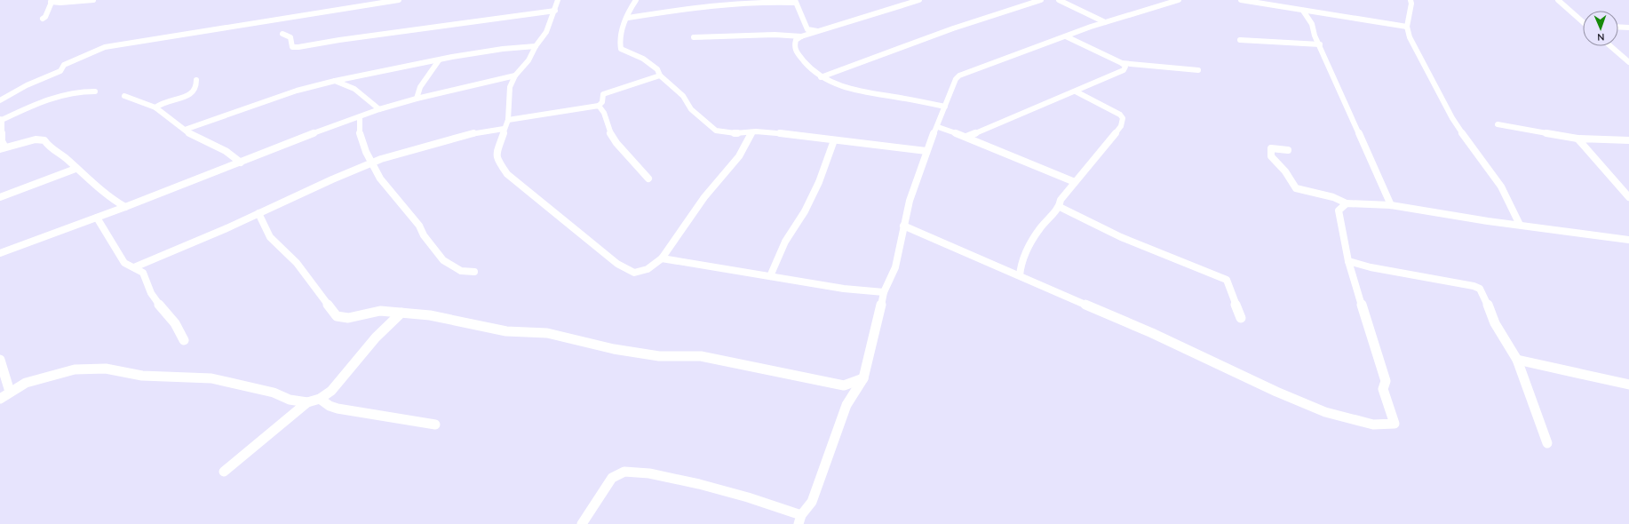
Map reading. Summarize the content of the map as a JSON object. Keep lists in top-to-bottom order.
{
  "north": "bottom"
}
